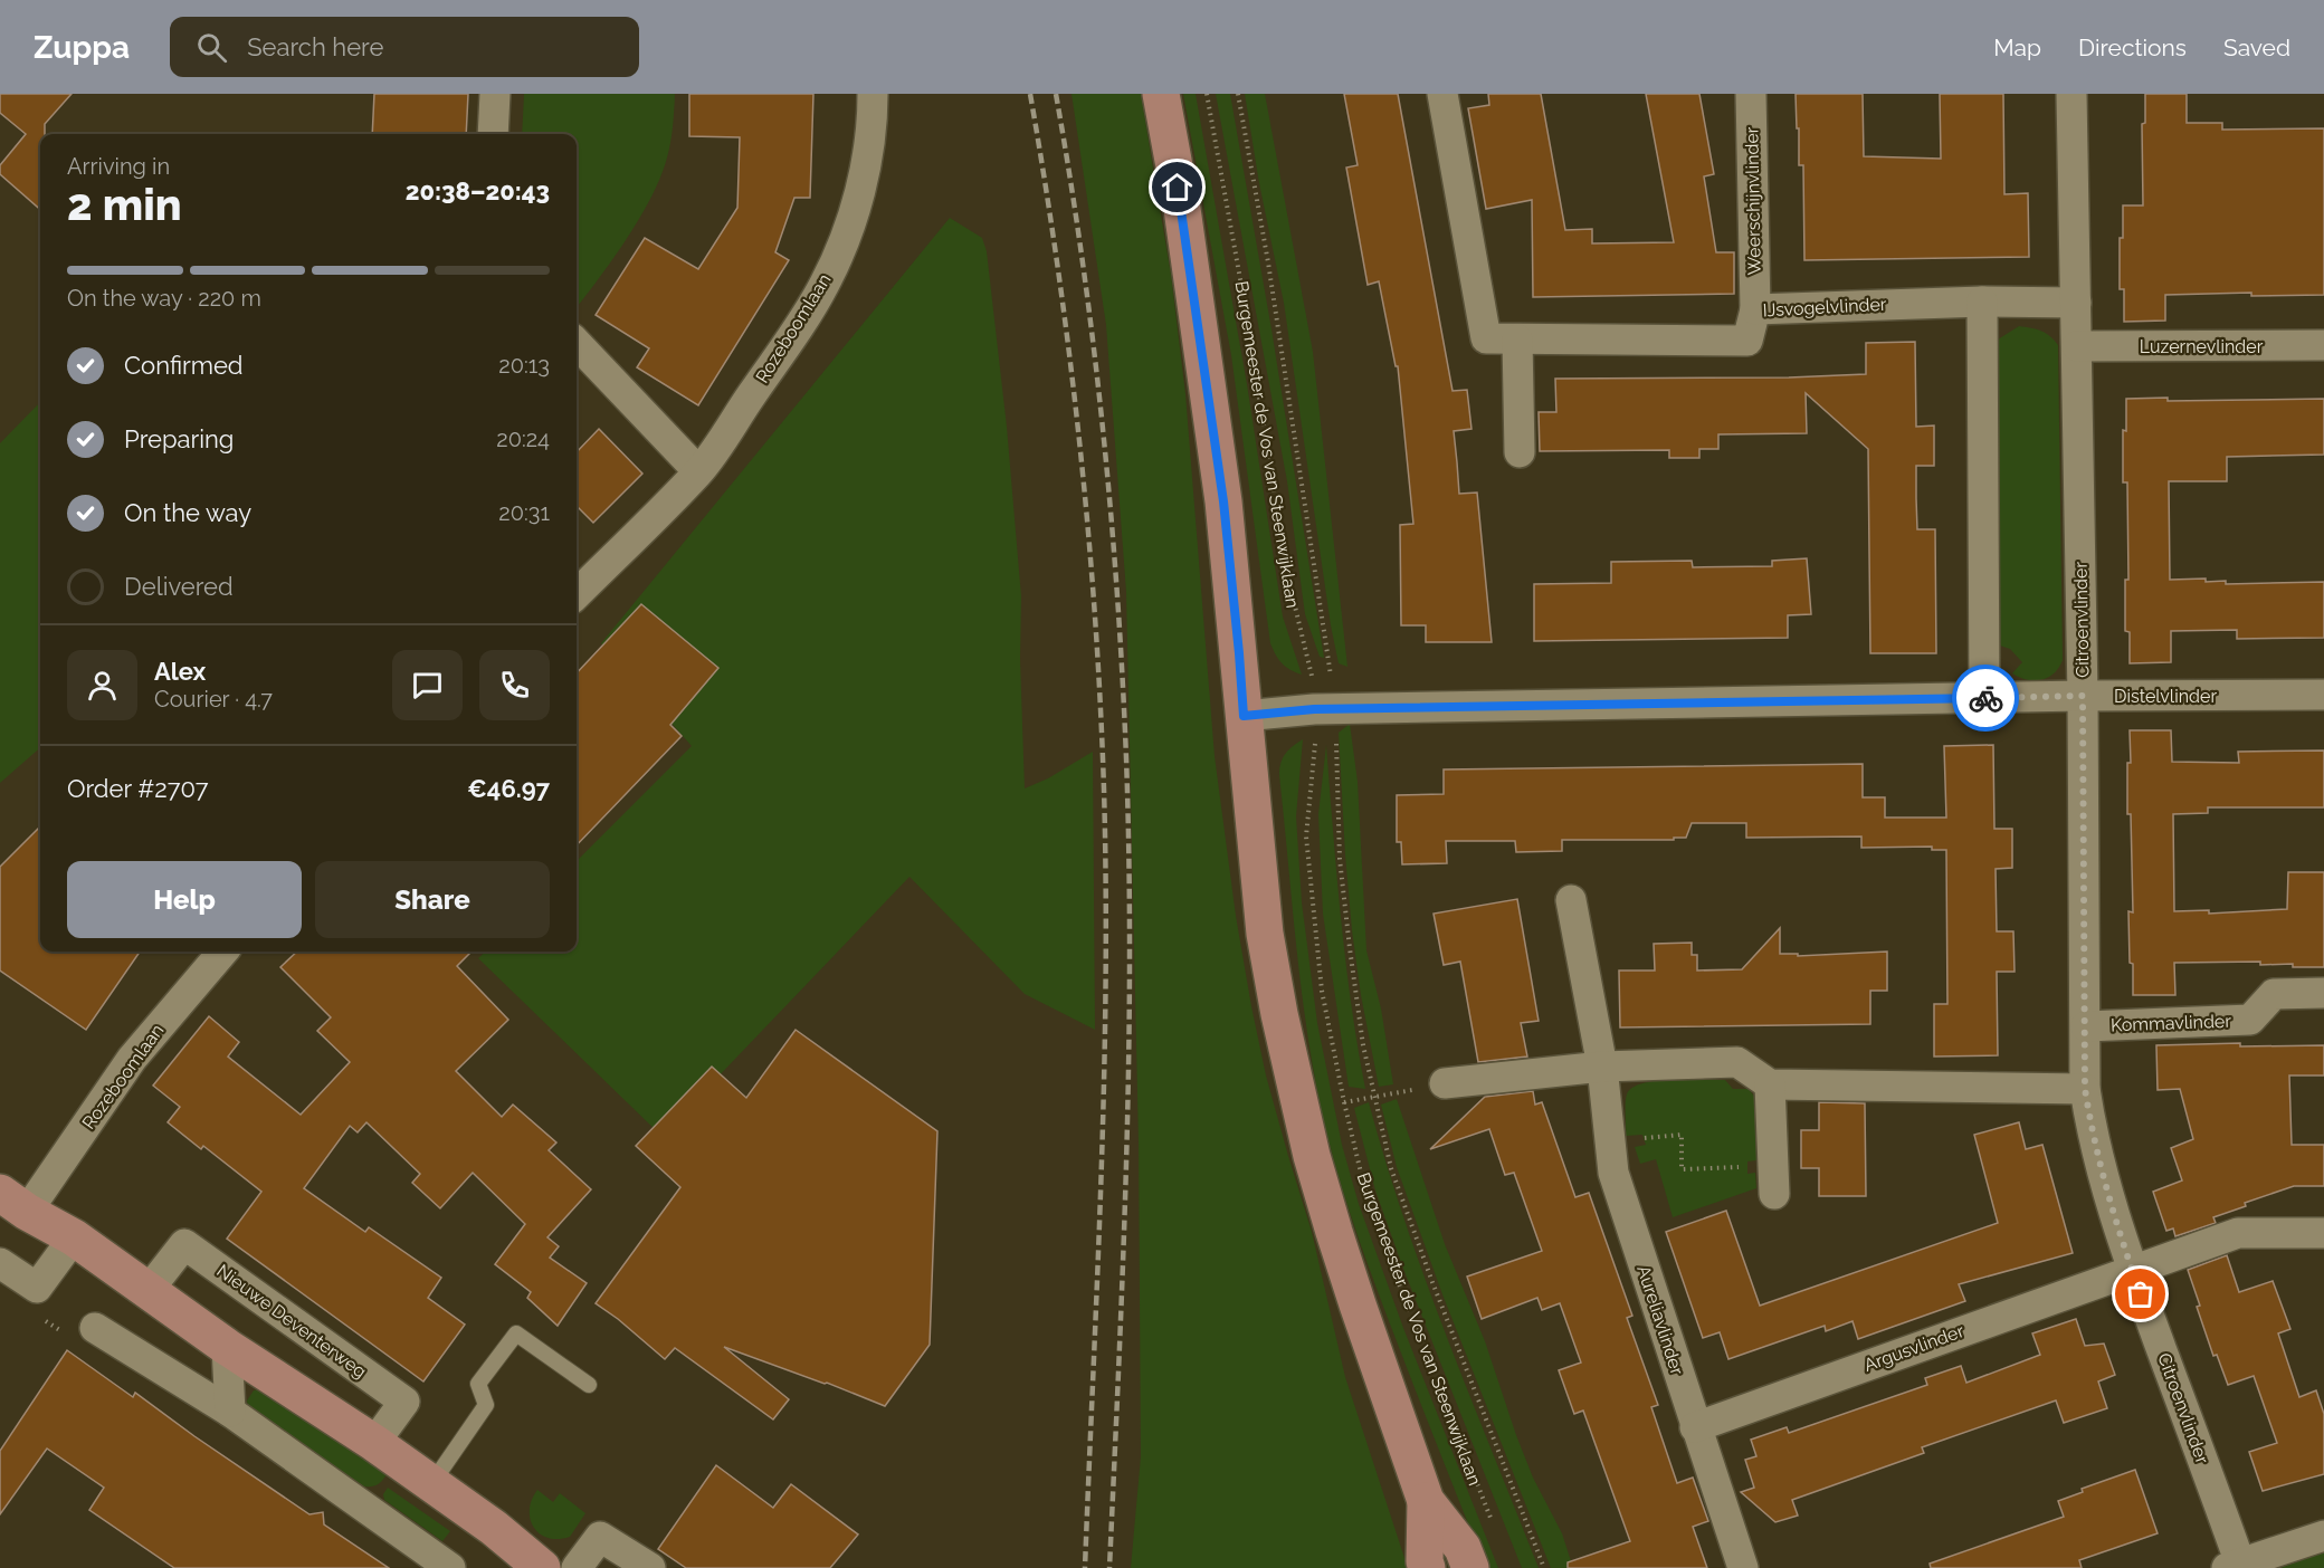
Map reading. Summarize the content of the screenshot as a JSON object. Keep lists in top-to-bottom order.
{
  "streets": {
    "street": [
      "Weerschijnvlinder",
      "IJsvogelvlinder",
      "Rozeboomlaan",
      "Luzernevlinder",
      "Citroenvlinder",
      "Distelvlinder",
      "Kommavlinder",
      "Aureliavlinder",
      "Nieuwe Deventerweg",
      "Argusvlinder"
    ],
    "path": ["Burgemeester de Vos van Steenwijklaan"]
  },
  "crossings": [
    ["Weerschijnvlinder", "IJsvogelvlinder"],
    ["IJsvogelvlinder", "Citroenvlinder"],
    ["Luzernevlinder", "Citroenvlinder"],
    ["Burgemeester de Vos van Steenwijklaan", "Distelvlinder"],
    ["Citroenvlinder", "Distelvlinder"],
    ["Citroenvlinder", "Kommavlinder"],
    ["Citroenvlinder", "Argusvlinder"],
    ["Aureliavlinder", "Argusvlinder"]
  ],
  "page": {
    "header": "Zuppa",
    "search": "Search here",
    "nav": ["Map", "Directions", "Saved"],
    "heading": ["2 min", "Arriving in", "20:38–20:43"],
    "panel": [
      "Alex",
      "Courier · 4.7",
      "Order #2707",
      "€46.97"
    ],
    "bar": "On the way · 220 m",
    "list": [
      ["Confirmed", "20:13"],
      ["Preparing", "20:24"],
      ["On the way", "20:31"],
      "Delivered"
    ],
    "buttons": ["Help", "Share"]
  }
}
